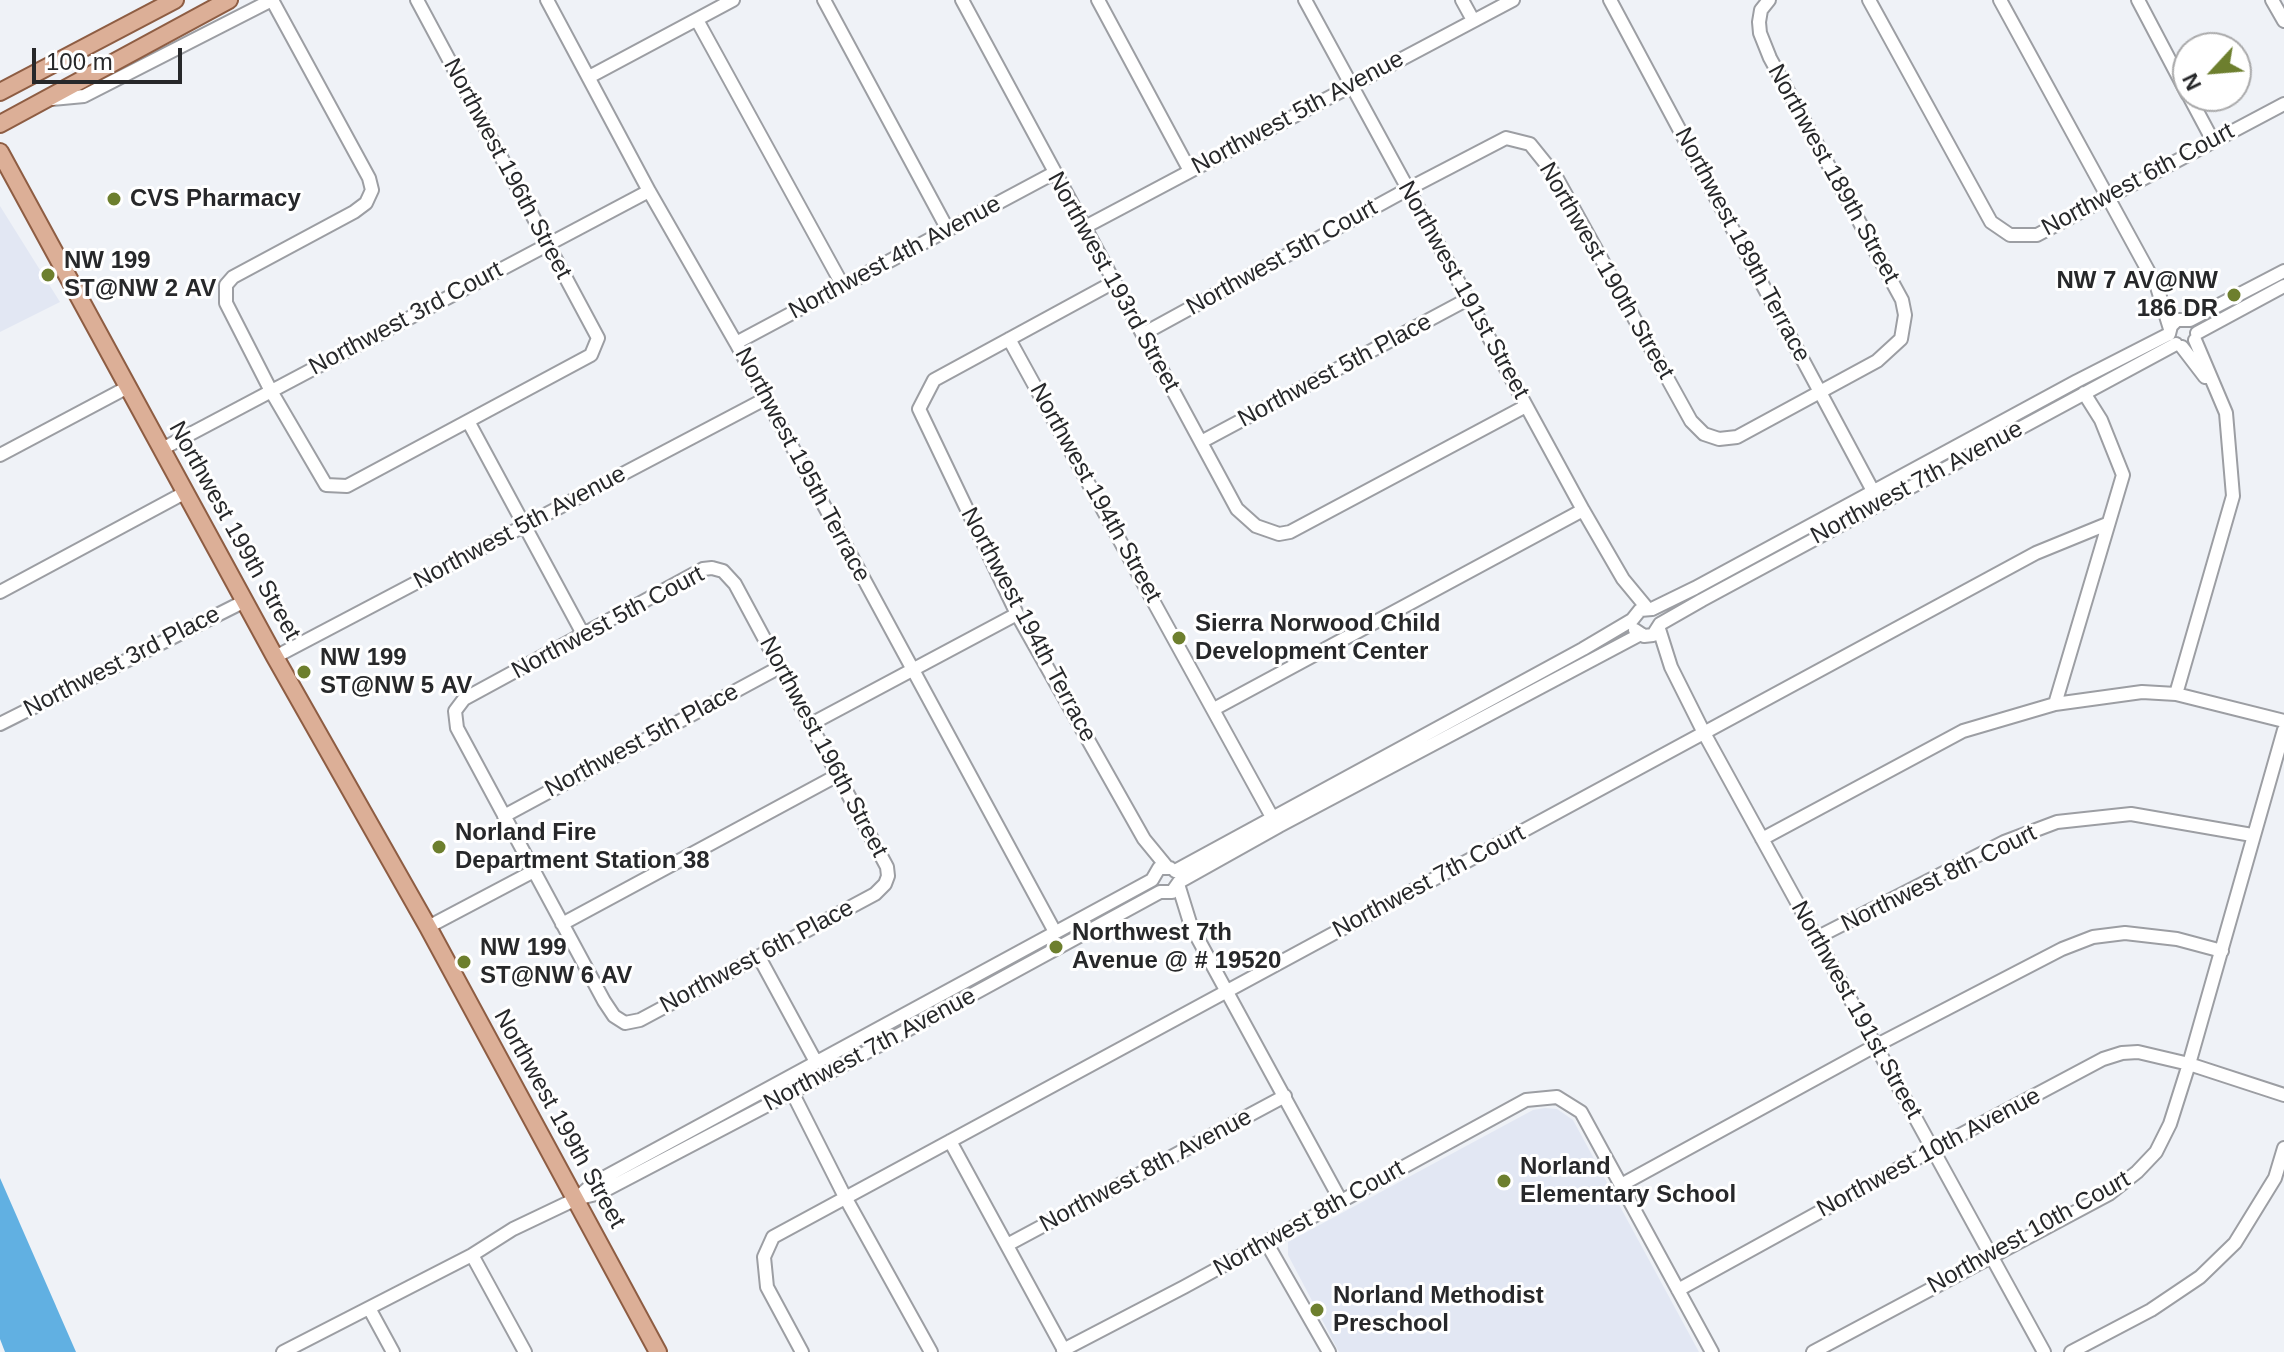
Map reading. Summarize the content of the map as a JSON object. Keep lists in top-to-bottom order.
{
  "streets": {
    "main road": ["Northwest 199th Street"],
    "street": [
      "Northwest 5th Avenue",
      "Northwest 196th Street",
      "Northwest 189th Street",
      "Northwest 6th Court",
      "Northwest 189th Terrace",
      "Northwest 4th Avenue",
      "Northwest 5th Court",
      "Northwest 190th Street",
      "Northwest 193rd Street",
      "Northwest 191st Street",
      "Northwest 3rd Court",
      "Northwest 5th Place",
      "Northwest 195th Terrace",
      "Northwest 7th Avenue",
      "Northwest 194th Street",
      "Northwest 194th Terrace",
      "Northwest 3rd Place",
      "Northwest 8th Court",
      "Northwest 7th Court",
      "Northwest 6th Place",
      "Northwest 10th Avenue",
      "Northwest 8th Avenue",
      "Northwest 10th Court"
    ]
  },
  "crossings": [
    ["Northwest 5th Avenue", "Northwest 193rd Street"],
    ["Northwest 5th Avenue", "Northwest 191st Street"],
    ["Northwest 5th Avenue", "Northwest 195th Terrace"],
    ["Northwest 5th Avenue", "Northwest 199th Street"],
    ["Northwest 196th Street", "Northwest 5th Court"],
    ["Northwest 196th Street", "Northwest 3rd Court"],
    ["Northwest 196th Street", "Northwest 5th Place"],
    ["Northwest 196th Street", "Northwest 6th Place"],
    ["Northwest 189th Street", "Northwest 189th Terrace"],
    ["Northwest 189th Street", "Northwest 190th Street"],
    ["Northwest 189th Terrace", "Northwest 190th Street"],
    ["Northwest 189th Terrace", "Northwest 7th Avenue"],
    ["Northwest 4th Avenue", "Northwest 193rd Street"],
    ["Northwest 4th Avenue", "Northwest 195th Terrace"],
    ["Northwest 5th Court", "Northwest 190th Street"],
    ["Northwest 5th Court", "Northwest 193rd Street"],
    ["Northwest 5th Court", "Northwest 191st Street"],
    ["Northwest 5th Court", "Northwest 5th Place"],
    ["Northwest 193rd Street", "Northwest 191st Street"],
    ["Northwest 193rd Street", "Northwest 5th Place"],
    ["Northwest 191st Street", "Northwest 5th Place"],
    ["Northwest 191st Street", "Northwest 7th Avenue"],
    ["Northwest 191st Street", "Northwest 8th Court"],
    ["Northwest 191st Street", "Northwest 7th Court"],
    ["Northwest 191st Street", "Northwest 10th Avenue"],
    ["Northwest 191st Street", "Northwest 10th Court"],
    ["Northwest 3rd Court", "Northwest 195th Terrace"],
    ["Northwest 3rd Court", "Northwest 199th Street"],
    ["Northwest 195th Terrace", "Northwest 7th Avenue"],
    ["Northwest 7th Avenue", "Northwest 194th Street"],
    ["Northwest 7th Avenue", "Northwest 199th Street"],
    ["Northwest 7th Avenue", "Northwest 194th Terrace"],
    ["Northwest 194th Street", "Northwest 194th Terrace"],
    ["Northwest 199th Street", "Northwest 3rd Place"],
    ["Northwest 194th Terrace", "Northwest 8th Court"],
    ["Northwest 194th Terrace", "Northwest 7th Court"],
    ["Northwest 194th Terrace", "Northwest 8th Avenue"],
    ["Northwest 8th Court", "Northwest 10th Court"],
    ["Northwest 10th Avenue", "Northwest 10th Court"]
  ],
  "places": [
    "CVS Pharmacy",
    "NW 199 ST@NW 2 AV",
    "NW 7 AV@NW 186 DR",
    "Sierra Norwood Child Development Center",
    "NW 199 ST@NW 5 AV",
    "Norland Fire Department Station 38",
    "Northwest 7th Avenue @ # 19520",
    "NW 199 ST@NW 6 AV",
    "Norland Elementary School",
    "Norland Methodist Preschool"
  ],
  "scale_bar": "100 m",
  "north": "bottom left"
}
